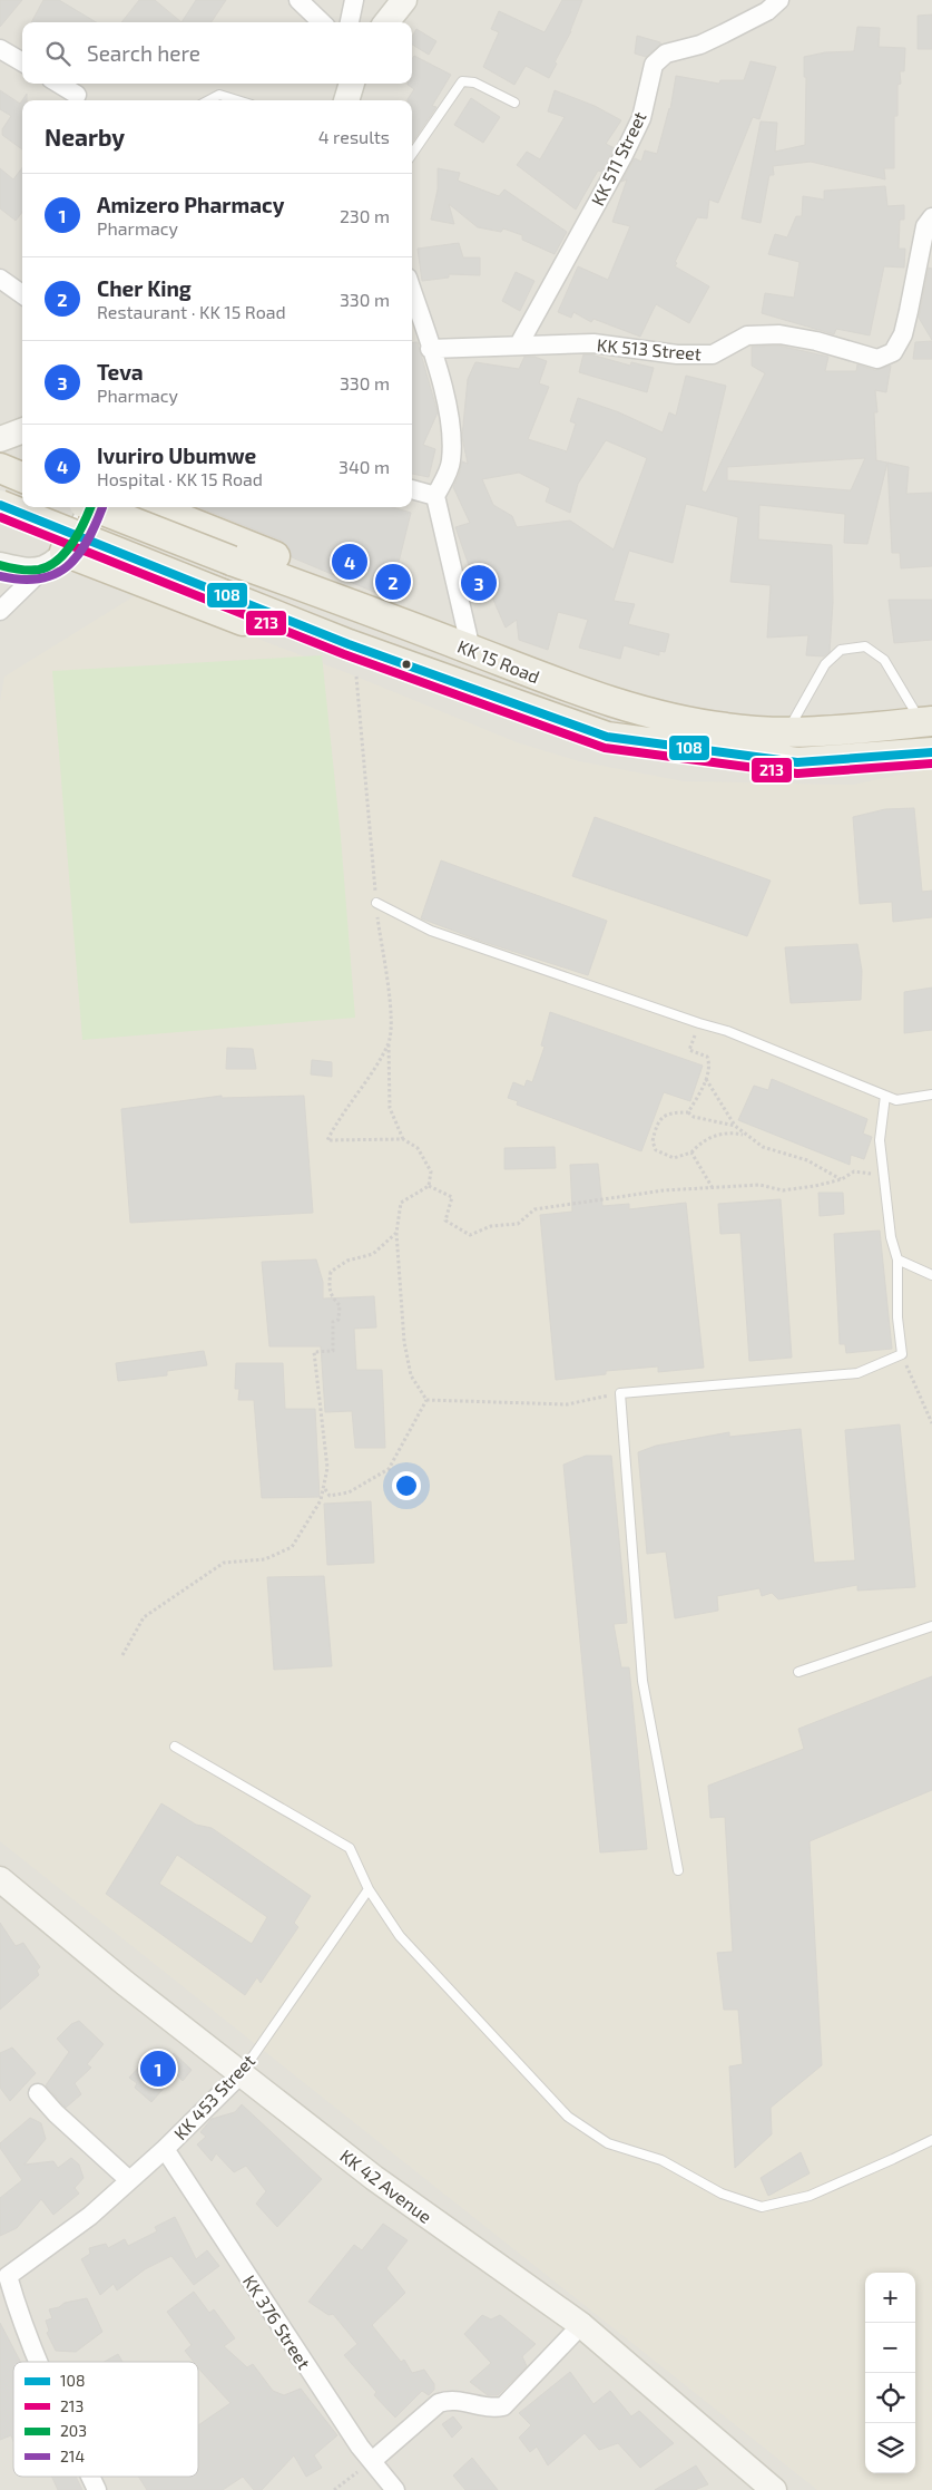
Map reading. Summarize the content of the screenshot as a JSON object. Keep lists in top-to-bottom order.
{
  "streets": {
    "highway": ["KK 15 Road"],
    "main road": ["KK 42 Avenue"],
    "street": [
      "KK 511 Street",
      "KK 513 Street",
      "KK 453 Street",
      "KK 376 Street"
    ]
  },
  "crossings": [
    ["KK 511 Street", "KK 513 Street"],
    ["KK 453 Street", "KK 42 Avenue"],
    ["KK 453 Street", "KK 376 Street"]
  ],
  "lines": [
    "transit line 108",
    "transit line 203",
    "transit line 214",
    "transit line 213"
  ],
  "legend": [
    "108",
    "213",
    "203",
    "214"
  ],
  "page": {
    "search": "Search here",
    "heading": ["Nearby", "4 results"],
    "list": [
      {
        "mark": "1",
        "name": "Amizero Pharmacy",
        "note": "Pharmacy",
        "value": "230 m"
      },
      {
        "mark": "2",
        "name": "Cher King",
        "note": "Restaurant · KK 15 Road",
        "value": "330 m"
      },
      {
        "mark": "3",
        "name": "Teva",
        "note": "Pharmacy",
        "value": "330 m"
      },
      {
        "mark": "4",
        "name": "Ivuriro Ubumwe",
        "note": "Hospital · KK 15 Road",
        "value": "340 m"
      }
    ],
    "pins": [
      "4",
      "2",
      "3",
      "1"
    ],
    "map_buttons": ["+", "−"]
  }
}
